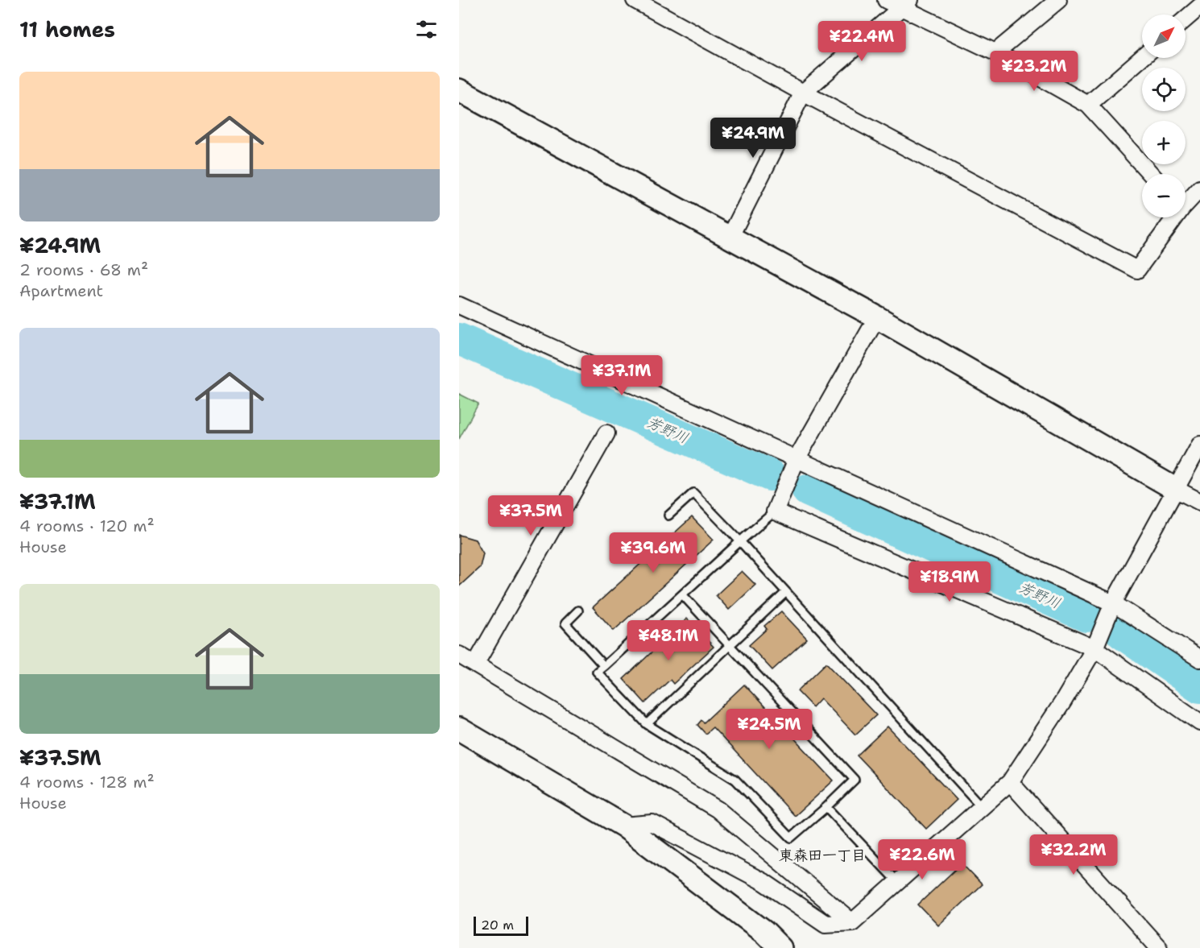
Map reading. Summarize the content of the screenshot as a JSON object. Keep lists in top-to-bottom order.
{
  "districts": ["東森田一丁目"],
  "water": ["芳野川"],
  "scale_bar": "20 m",
  "north": "top right",
  "page": {
    "heading": "11 homes",
    "map_buttons": ["+", "−"],
    "price": [
      "¥22.4M",
      "¥23.2M",
      "¥24.9M",
      "¥37.1M",
      "¥37.5M",
      "¥39.6M",
      "¥18.9M",
      "¥48.1M",
      "¥24.5M",
      "¥32.2M",
      "¥22.6M"
    ],
    "list": [
      {
        "name": "¥24.9M",
        "note": "2 rooms · 68 m² · Apartment"
      },
      {
        "name": "¥37.1M",
        "note": "4 rooms · 120 m² · House"
      },
      {
        "name": "¥37.5M",
        "note": "4 rooms · 128 m² · House"
      }
    ],
    "scale": "20 m"
  }
}
